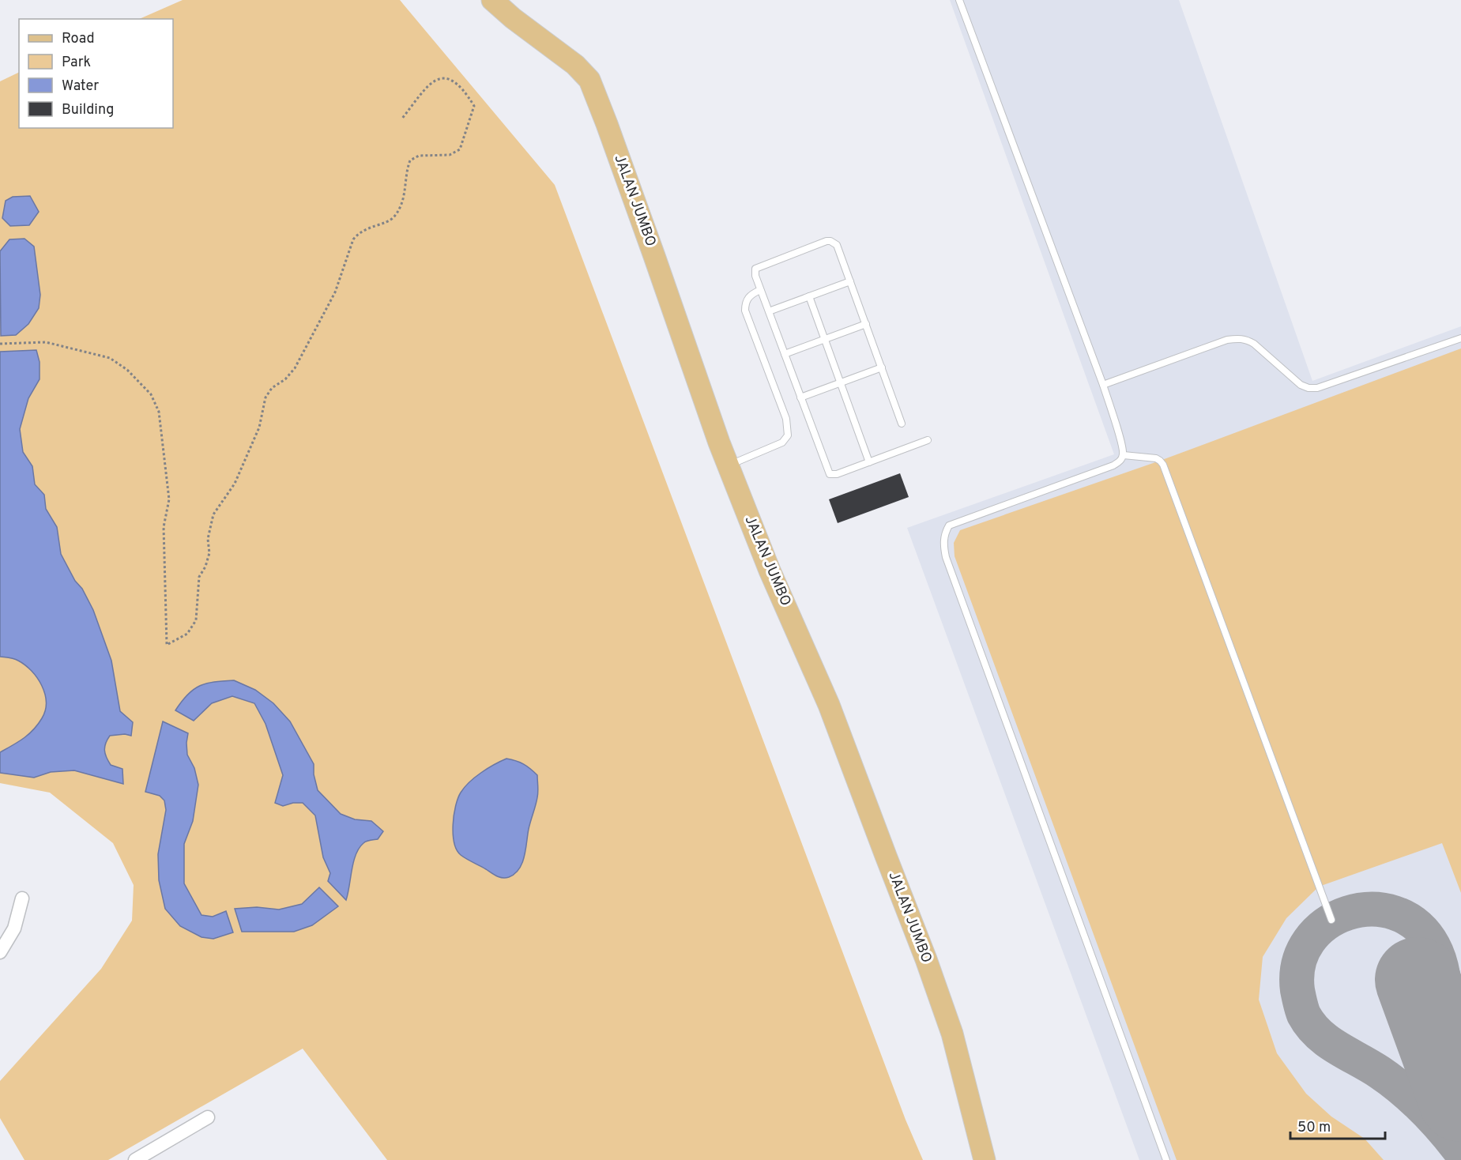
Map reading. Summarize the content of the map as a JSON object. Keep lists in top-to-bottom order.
{
  "streets": {
    "main road": ["JALAN JUMBO"]
  },
  "legend": [
    "Road",
    "Park",
    "Water",
    "Building"
  ],
  "scale_bar": "50 m"
}
